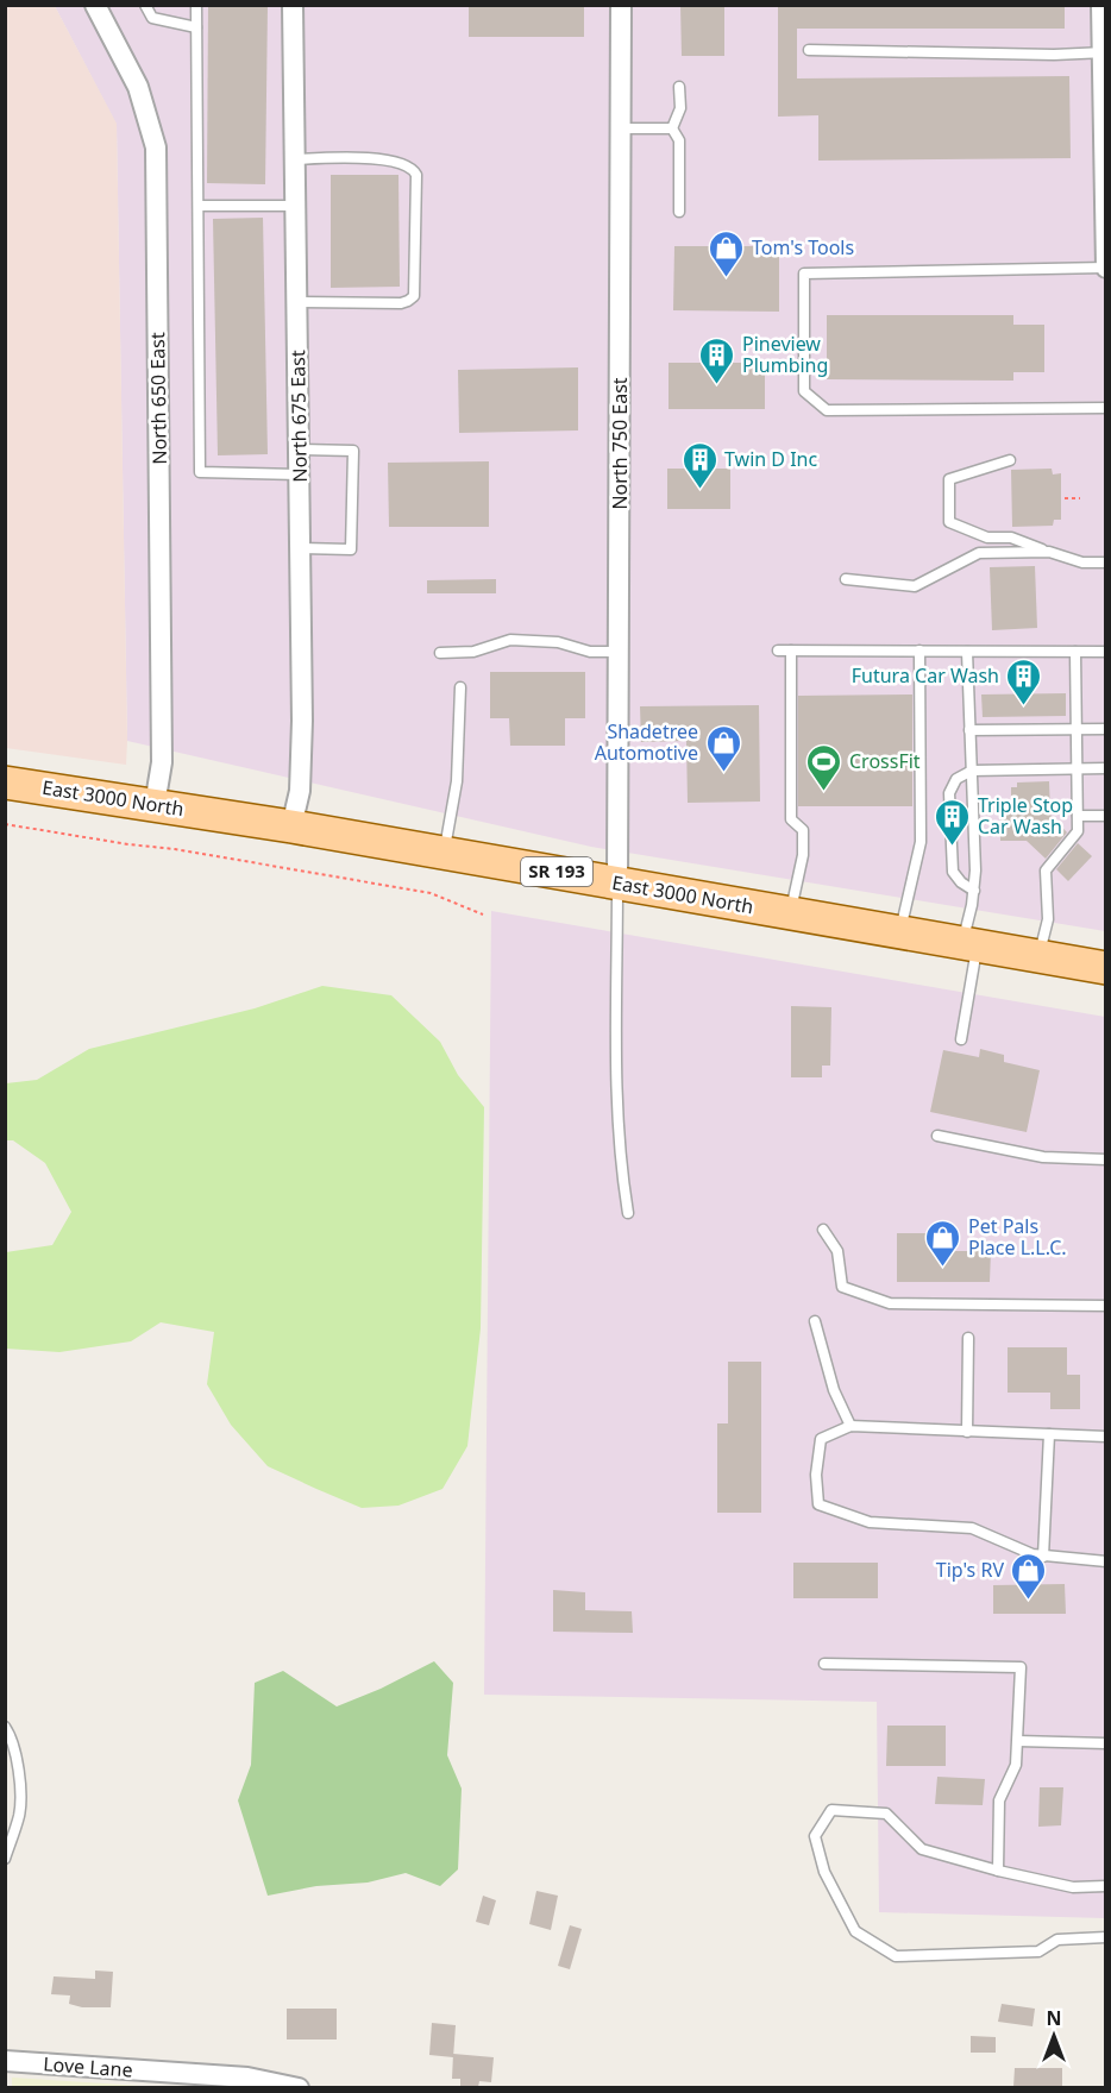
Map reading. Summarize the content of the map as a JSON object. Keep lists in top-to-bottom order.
{
  "streets": {
    "main road": ["East 3000 North", "SR 193"],
    "street": [
      "North 650 East",
      "North 675 East",
      "North 750 East",
      "Love Lane"
    ]
  },
  "crossings": [
    ["North 650 East", "East 3000 North"],
    ["North 675 East", "East 3000 North"],
    ["North 750 East", "East 3000 North"]
  ],
  "places": {
    "shop": [
      "Tom's Tools",
      "Shadetree Automotive",
      "Pet Pals Place L.L.C.",
      "Tip's RV"
    ],
    "building": [
      "Pineview Plumbing",
      "Twin D Inc",
      "Futura Car Wash",
      "Triple Stop Car Wash"
    ],
    "sports": ["CrossFit"]
  },
  "north": "top"
}
